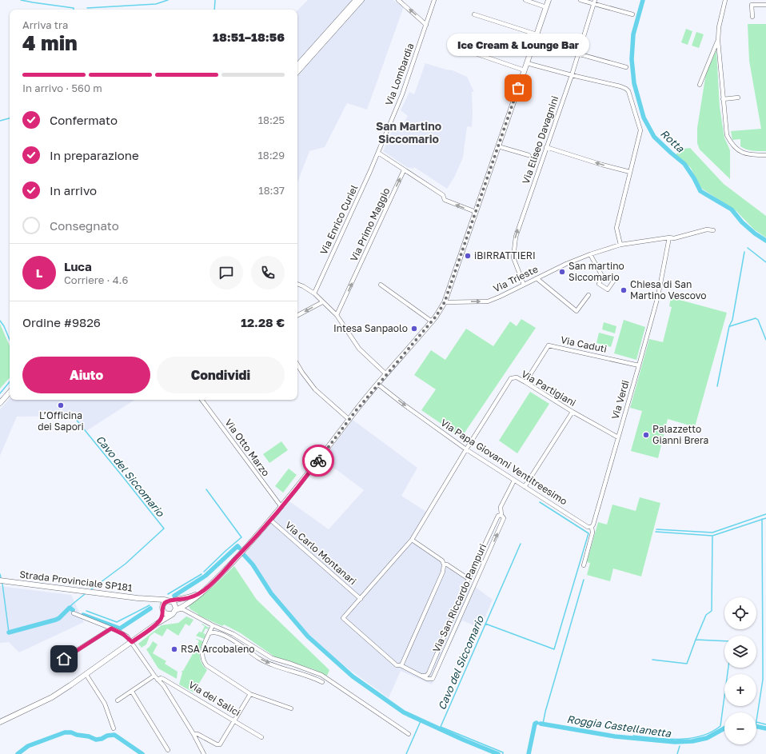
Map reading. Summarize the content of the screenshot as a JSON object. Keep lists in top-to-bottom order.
{
  "streets": {
    "street": [
      "Via Lombardia",
      "Via Eliseo Davagnini",
      "Via Enrico Curiel",
      "Via Primo Maggio",
      "Via Trieste",
      "Via Caduti",
      "Via Partigiani",
      "Via Verdi",
      "Via Otto Marzo",
      "Via Papa Giovanni Ventitreesimo",
      "Via Carlo Montanari",
      "Strada Provinciale SP181",
      "Via San Riccardo Pampuri",
      "Via dei Salici"
    ]
  },
  "crossings": [
    ["Via Lombardia", "Via Enrico Curiel"],
    ["Via Eliseo Davagnini", "Via Trieste"],
    ["Via Trieste", "Via Verdi"],
    ["Via Caduti", "Via Partigiani"],
    ["Via Caduti", "Via Verdi"],
    ["Via Partigiani", "Via Verdi"],
    ["Via Partigiani", "Via Papa Giovanni Ventitreesimo"],
    ["Via Verdi", "Via Papa Giovanni Ventitreesimo"],
    ["Via Papa Giovanni Ventitreesimo", "Via San Riccardo Pampuri"]
  ],
  "one_way": ["Via Eliseo Davagnini", "Via Primo Maggio", "Via Papa Giovanni Ventitreesimo"],
  "districts": ["San Martino Siccomario"],
  "water": ["Rotta", "Cavo del Siccomario", "Roggia Castellanetta"],
  "places": [
    "Ice Cream & Lounge Bar",
    "iBIRRATTIERI",
    "San martino Siccomario",
    "Chiesa di San Martino Vescovo",
    "Intesa Sanpaolo",
    "L’Officina dei Sapori",
    "Palazzetto Gianni Brera",
    "RSA Arcobaleno"
  ],
  "page": {
    "heading": ["4 min", "Arriva tra", "18:51–18:56"],
    "panel": [
      "Luca",
      "Corriere · 4.6",
      "Ordine #9826",
      "12.28 €"
    ],
    "bubble": "Ice Cream & Lounge Bar",
    "bar": "In arrivo · 560 m",
    "list": [
      ["Confermato", "18:25"],
      ["In preparazione", "18:29"],
      ["In arrivo", "18:37"],
      "Consegnato"
    ],
    "round": "L",
    "buttons": ["Aiuto", "Condividi"],
    "map_buttons": ["+", "−"]
  }
}
